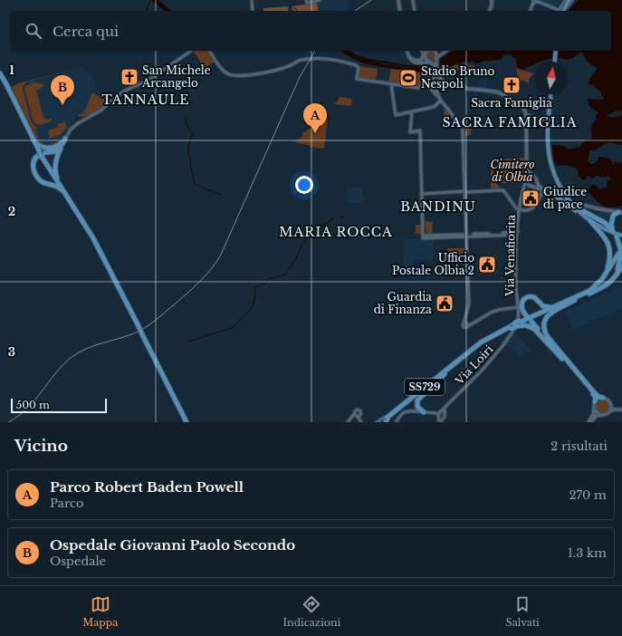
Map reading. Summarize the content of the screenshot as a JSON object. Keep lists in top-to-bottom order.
{
  "streets": {
    "highway": ["SS729"],
    "street": ["Via Venafiorita", "Via Loiri"]
  },
  "crossings": [
    ["Via Venafiorita", "Via Loiri"],
    ["Via Venafiorita", "SS729"],
    ["Via Loiri", "SS729"]
  ],
  "districts": [
    "TANNAULE",
    "SACRA FAMIGLIA",
    "BANDINU",
    "MARIA ROCCA"
  ],
  "parks": ["Cimitero di Olbia"],
  "places": {
    "church": ["San Michele Arcangelo", "Sacra Famiglia"],
    "sports": ["Stadio Bruno Nespoli"],
    "public building": ["Giudice di pace", "Ufficio Postale Olbia 2", "Guardia di Finanza"]
  },
  "scale_bar": "500 m",
  "north": "top",
  "page": {
    "search": "Cerca qui",
    "pins": ["B", "A"],
    "scale": "500 m",
    "heading": ["Vicino", "2 risultati"],
    "list": [
      {
        "mark": "A",
        "name": "Parco Robert Baden Powell",
        "note": "Parco",
        "value": "270 m"
      },
      {
        "mark": "B",
        "name": "Ospedale Giovanni Paolo Secondo",
        "note": "Ospedale",
        "value": "1.3 km"
      }
    ],
    "nav": ["Mappa", "Indicazioni", "Salvati"]
  },
  "grid": {
    "rows": ["1", "2", "3"]
  }
}
